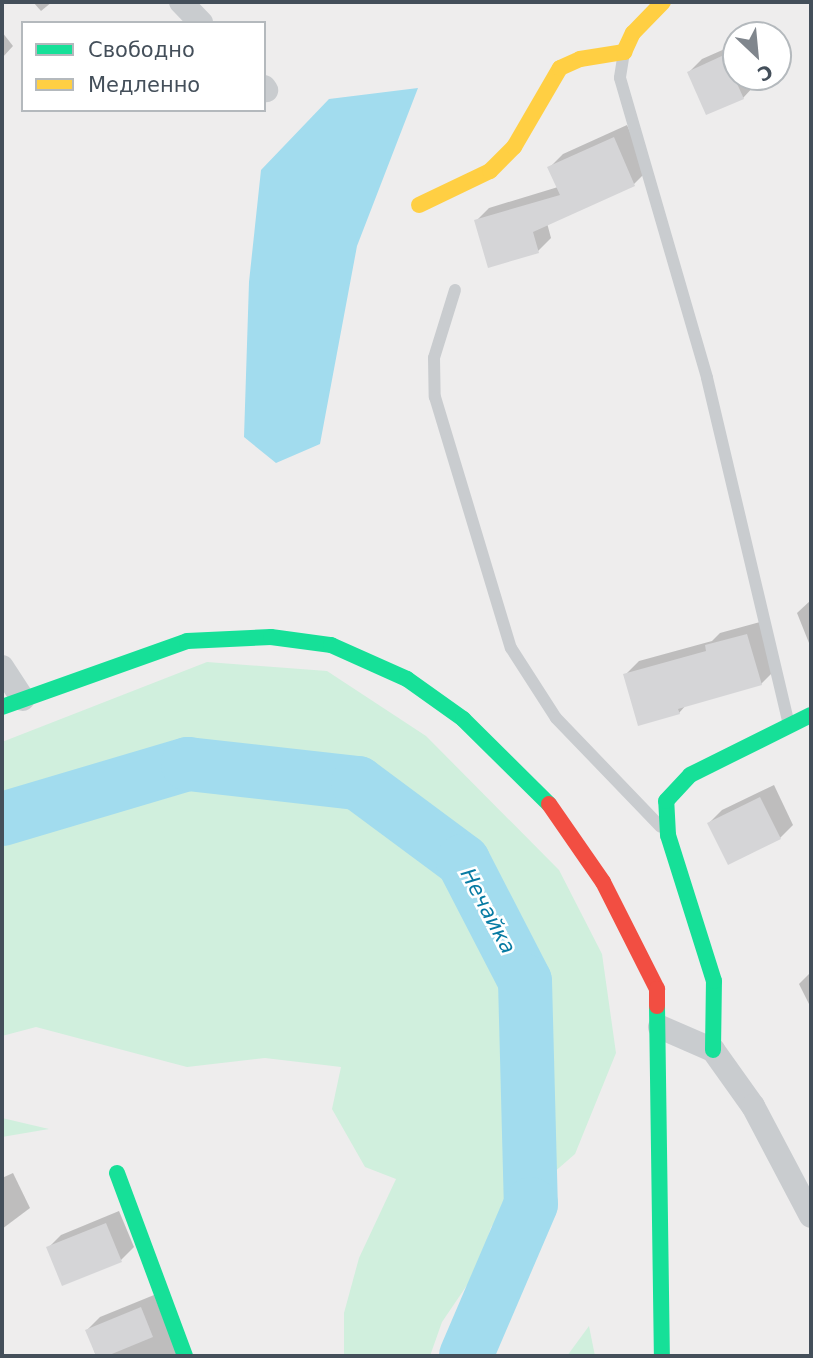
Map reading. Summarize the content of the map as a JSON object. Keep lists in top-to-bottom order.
{
  "water": ["Нечайка"],
  "legend": ["Свободно", "Медленно"],
  "north": "bottom right"
}
